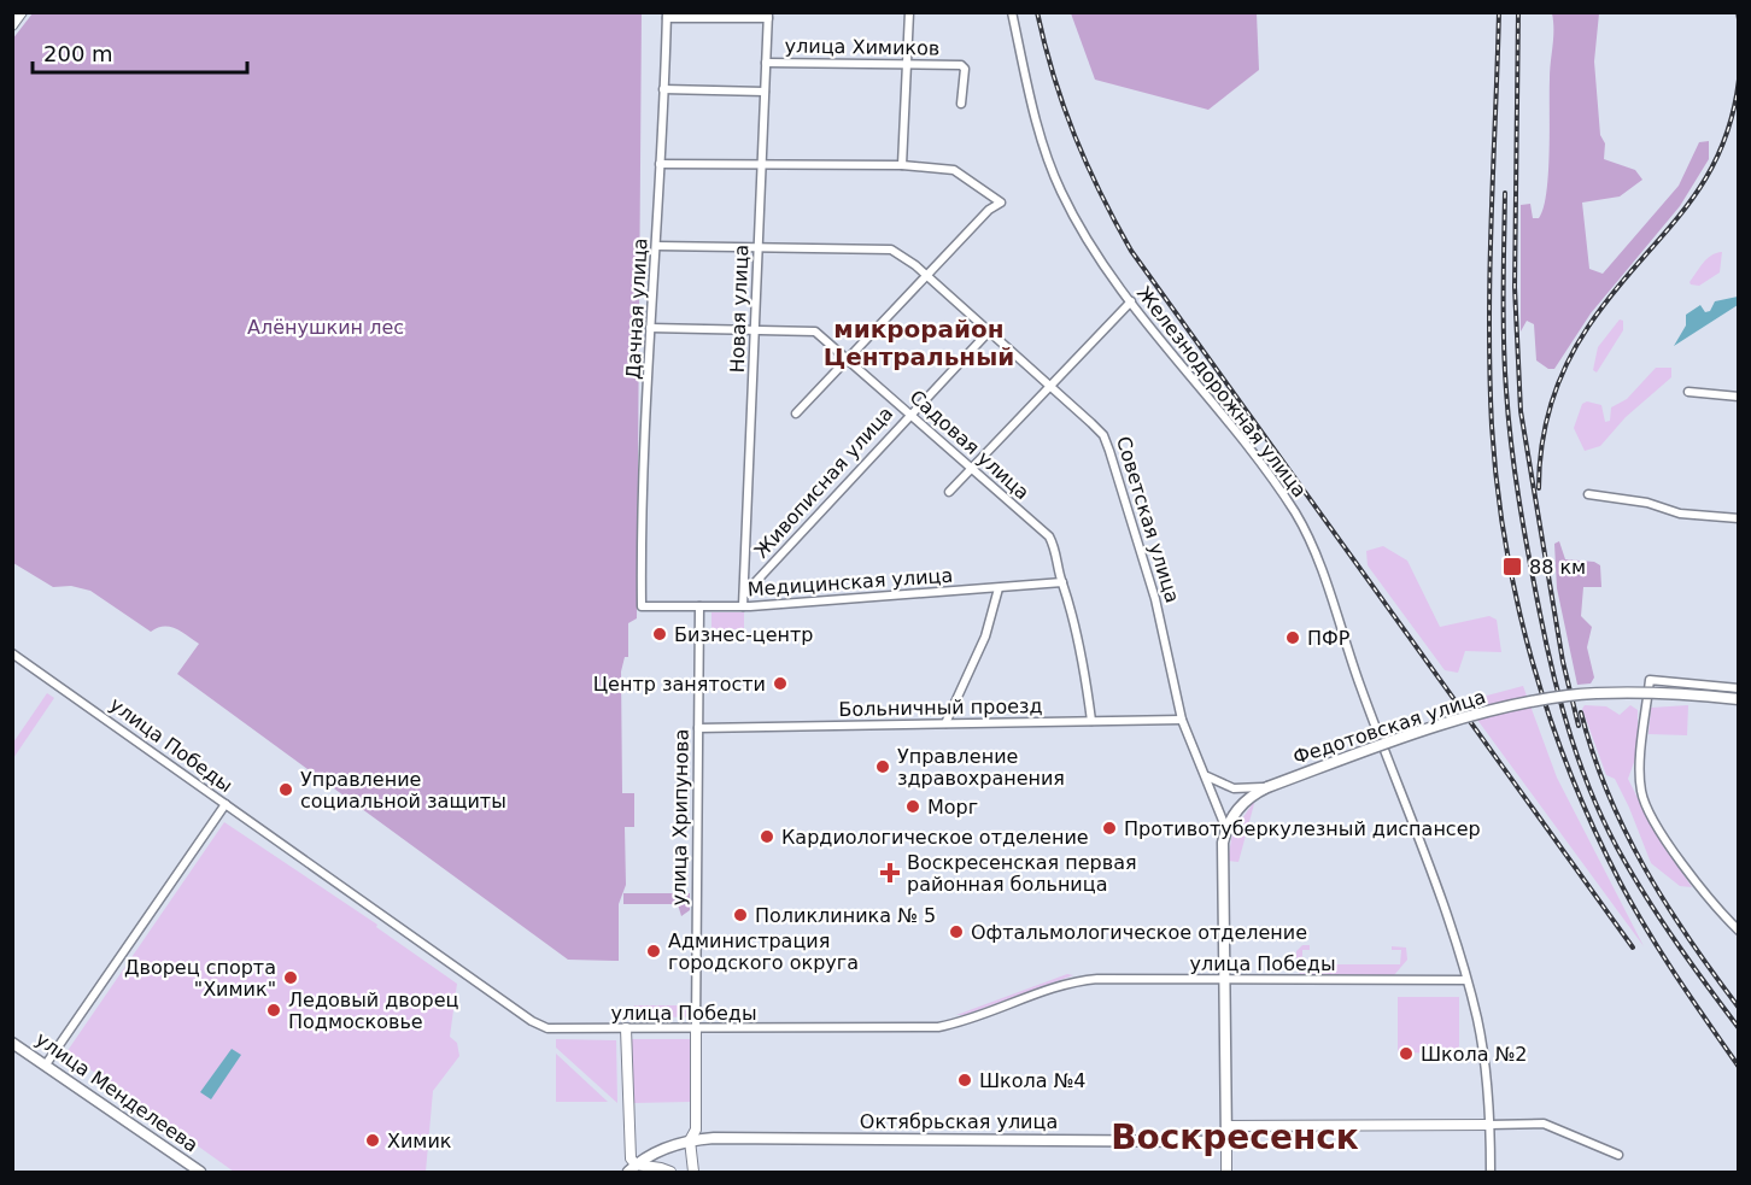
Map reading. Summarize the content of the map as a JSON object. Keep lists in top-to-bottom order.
{
  "streets": {
    "main road": [
      "Советская улица",
      "Федотовская улица",
      "улица Менделеева",
      "Октябрьская улица"
    ],
    "street": [
      "улица Химиков",
      "Дачная улица",
      "Новая улица",
      "Железнодорожная улица",
      "Садовая улица",
      "Живописная улица",
      "Медицинская улица",
      "Больничный проезд",
      "улица Победы",
      "улица Хрипунова"
    ]
  },
  "crossings": [
    ["улица Химиков", "Новая улица"],
    ["Дачная улица", "Садовая улица"],
    ["Дачная улица", "Советская улица"],
    ["Дачная улица", "Медицинская улица"],
    ["Новая улица", "Садовая улица"],
    ["Новая улица", "Живописная улица"],
    ["Новая улица", "Советская улица"],
    ["Новая улица", "Медицинская улица"],
    ["Железнодорожная улица", "улица Победы"],
    ["Садовая улица", "Живописная улица"],
    ["Садовая улица", "Медицинская улица"],
    ["Садовая улица", "Больничный проезд"],
    ["Живописная улица", "Советская улица"],
    ["Советская улица", "Больничный проезд"],
    ["Советская улица", "Федотовская улица"],
    ["Советская улица", "улица Победы"],
    ["Советская улица", "Октябрьская улица"],
    ["Медицинская улица", "улица Хрипунова"],
    ["Больничный проезд", "улица Хрипунова"],
    ["улица Победы", "улица Хрипунова"]
  ],
  "districts": ["микрорайон Центральный", "Воскресенск"],
  "parks": ["Алёнушкин лес"],
  "places": {
    "transit": ["88 км"],
    "other": [
      "Бизнес-центр",
      "ПФР",
      "Центр занятости",
      "Управление здравохранения",
      "Управление социальной защиты",
      "Морг",
      "Противотуберкулезный диспансер",
      "Кардиологическое отделение",
      "Поликлиника № 5",
      "Офтальмологическое отделение",
      "Администрация городского округа",
      "Дворец спорта \"Химик\"",
      "Ледовый дворец Подмосковье",
      "Школа №2",
      "Школа №4",
      "Химик"
    ],
    "health": ["Воскресенская первая районная больница"]
  },
  "scale_bar": "200 m"
}
